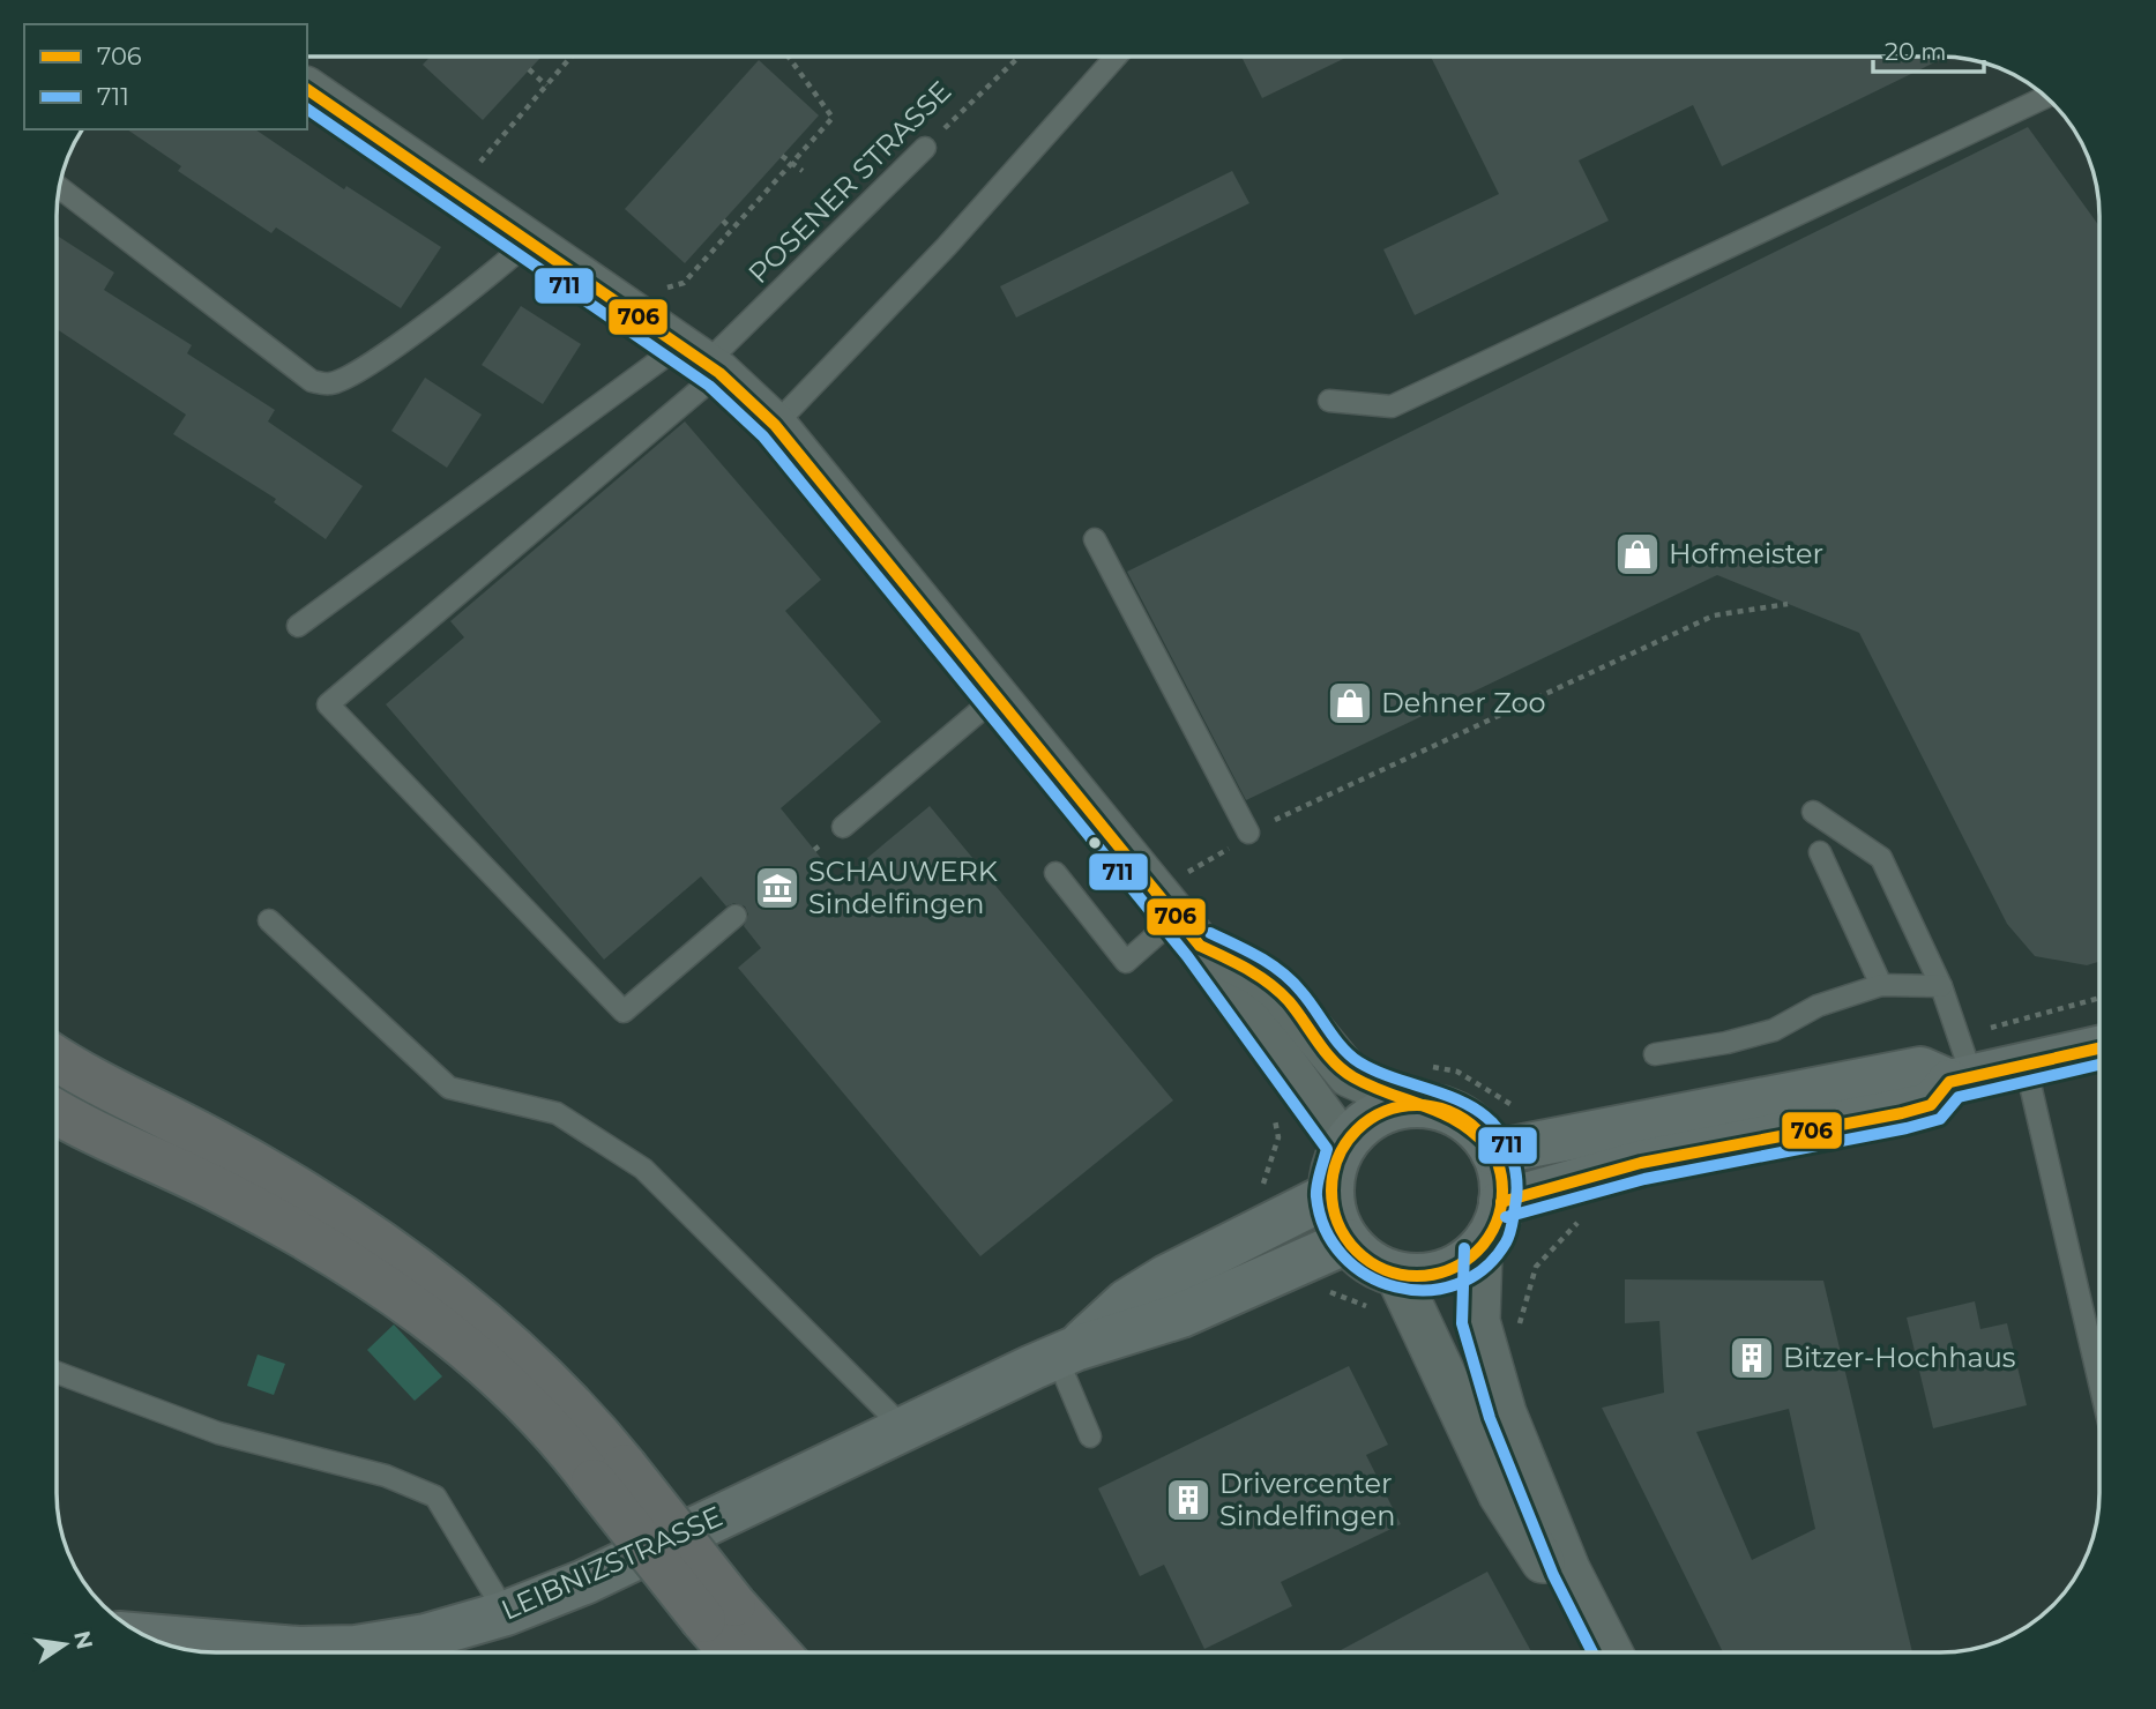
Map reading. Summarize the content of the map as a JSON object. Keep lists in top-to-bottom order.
{
  "streets": {
    "street": ["LEIBNIZSTRASSE"],
    "lane": ["POSENER STRASSE"]
  },
  "places": {
    "shop": ["Hofmeister", "Dehner Zoo"],
    "museum": ["SCHAUWERK Sindelfingen"],
    "building": ["Bitzer-Hochhaus", "Drivercenter Sindelfingen"]
  },
  "lines": ["transit line 706", "transit line 711"],
  "legend": ["706", "711"],
  "scale_bar": "20 m",
  "north": "right"
}
